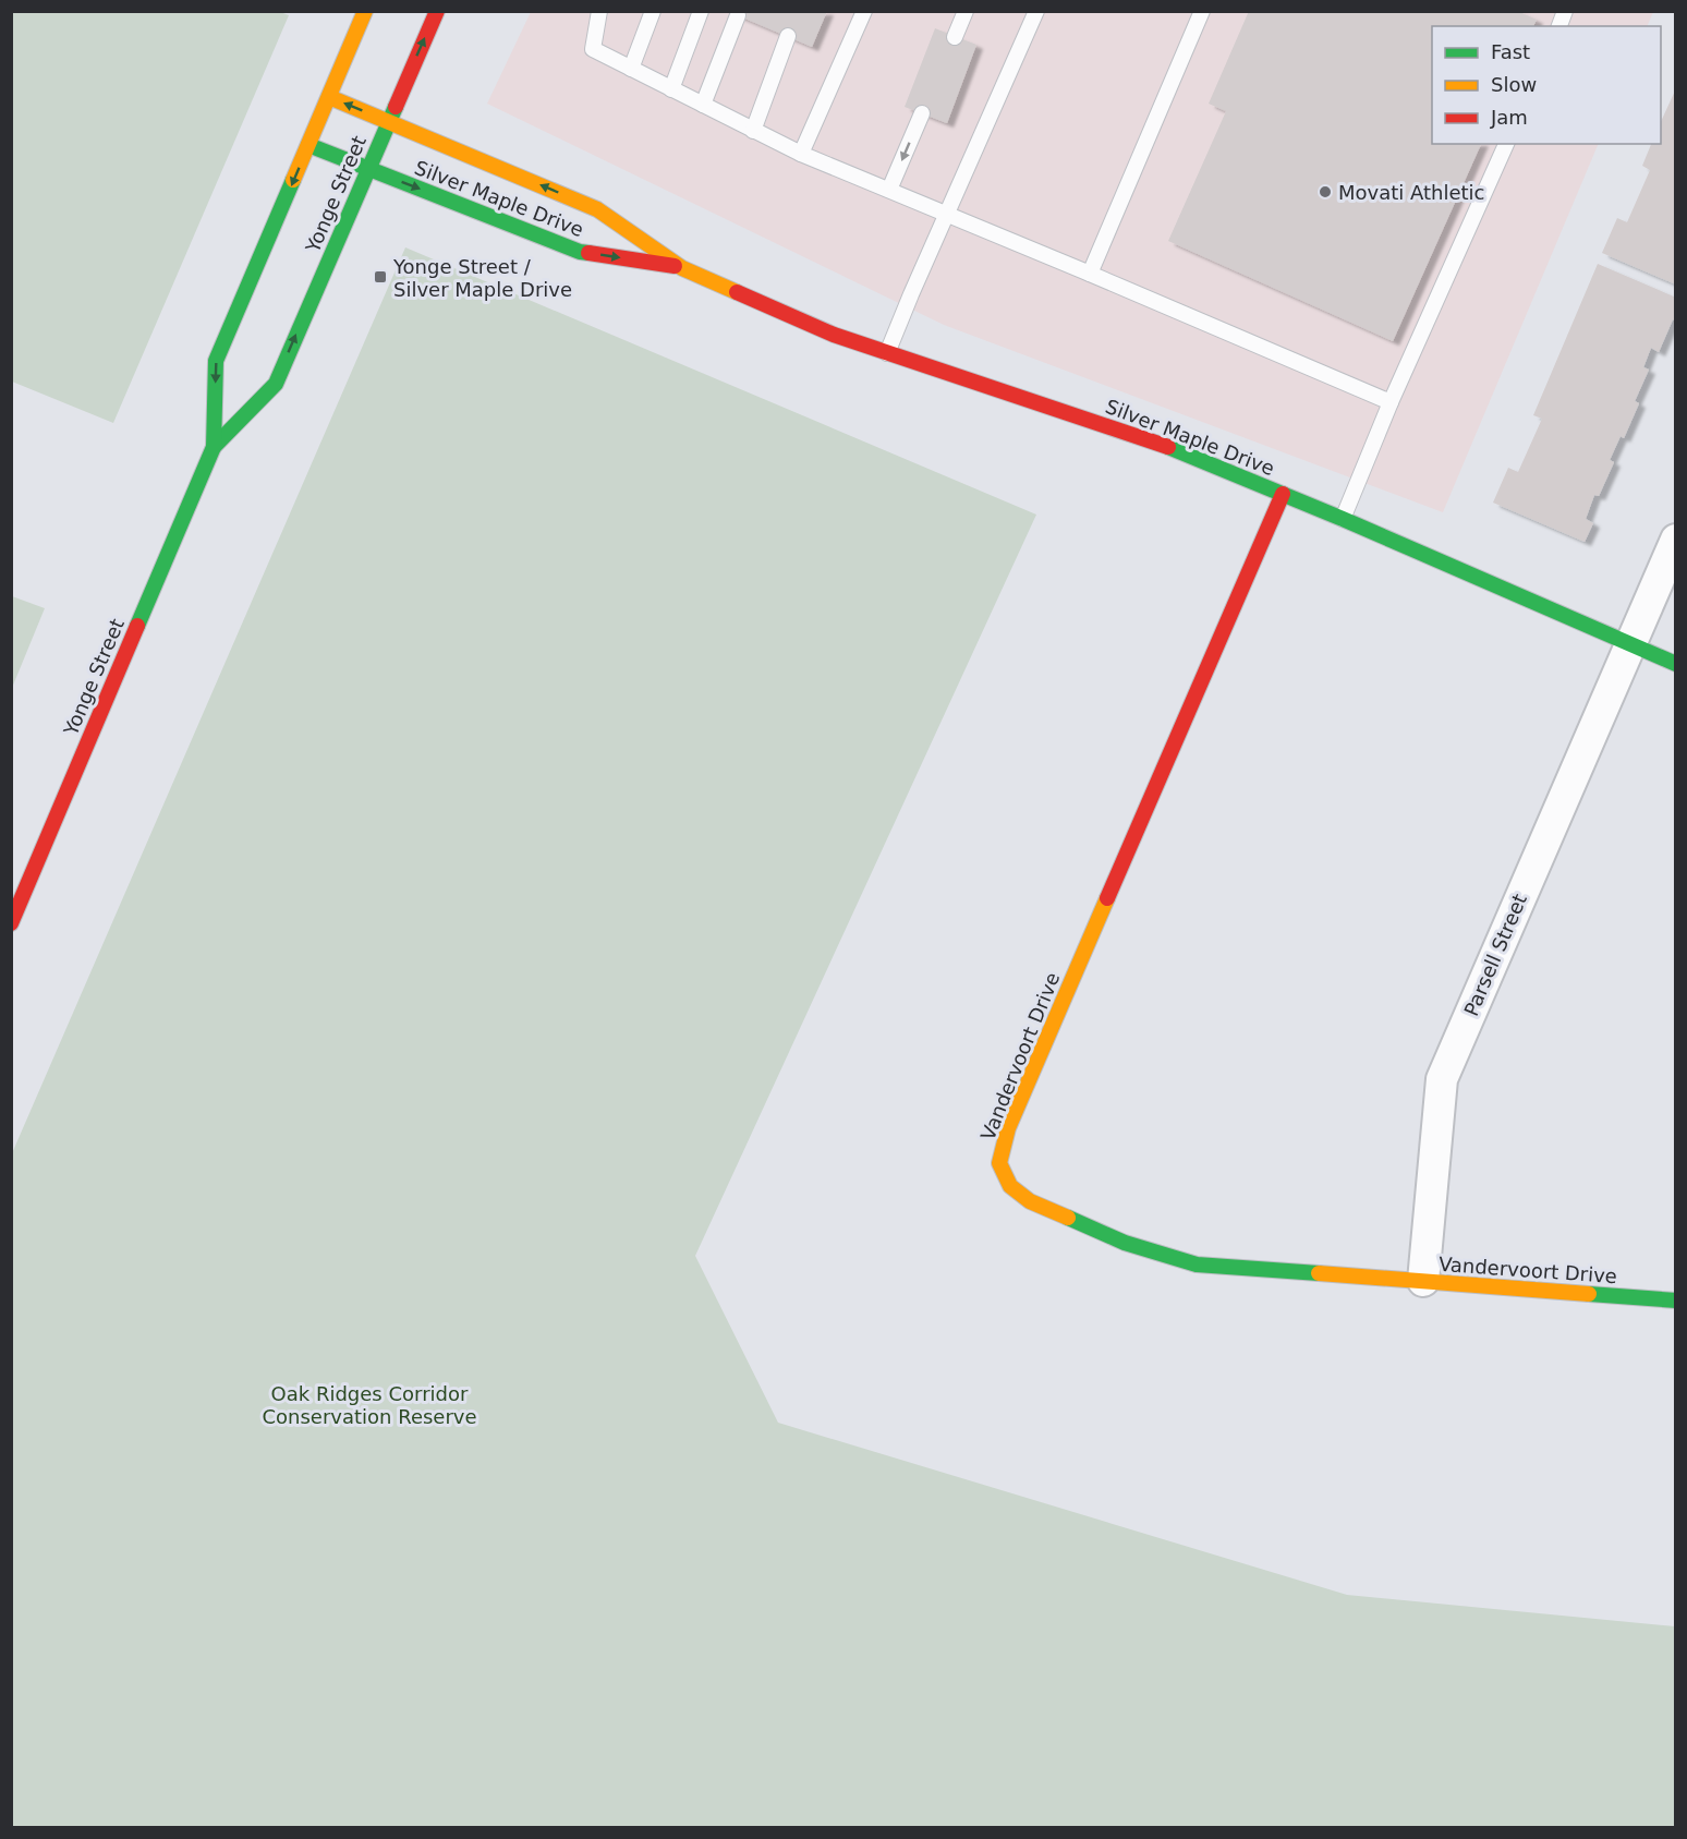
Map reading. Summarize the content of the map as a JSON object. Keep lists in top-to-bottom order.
{
  "streets": {
    "street": [
      "Yonge Street",
      "Silver Maple Drive",
      "Parsell Street",
      "Vandervoort Drive"
    ]
  },
  "crossings": [
    ["Yonge Street", "Silver Maple Drive"],
    ["Silver Maple Drive", "Parsell Street"],
    ["Silver Maple Drive", "Vandervoort Drive"],
    ["Parsell Street", "Vandervoort Drive"]
  ],
  "parks": ["Oak Ridges Corridor Conservation Reserve"],
  "places": {
    "other": ["Movati Athletic"],
    "transit": ["Yonge Street / Silver Maple Drive"]
  },
  "legend": ["Fast", "Slow", "Jam"]
}
